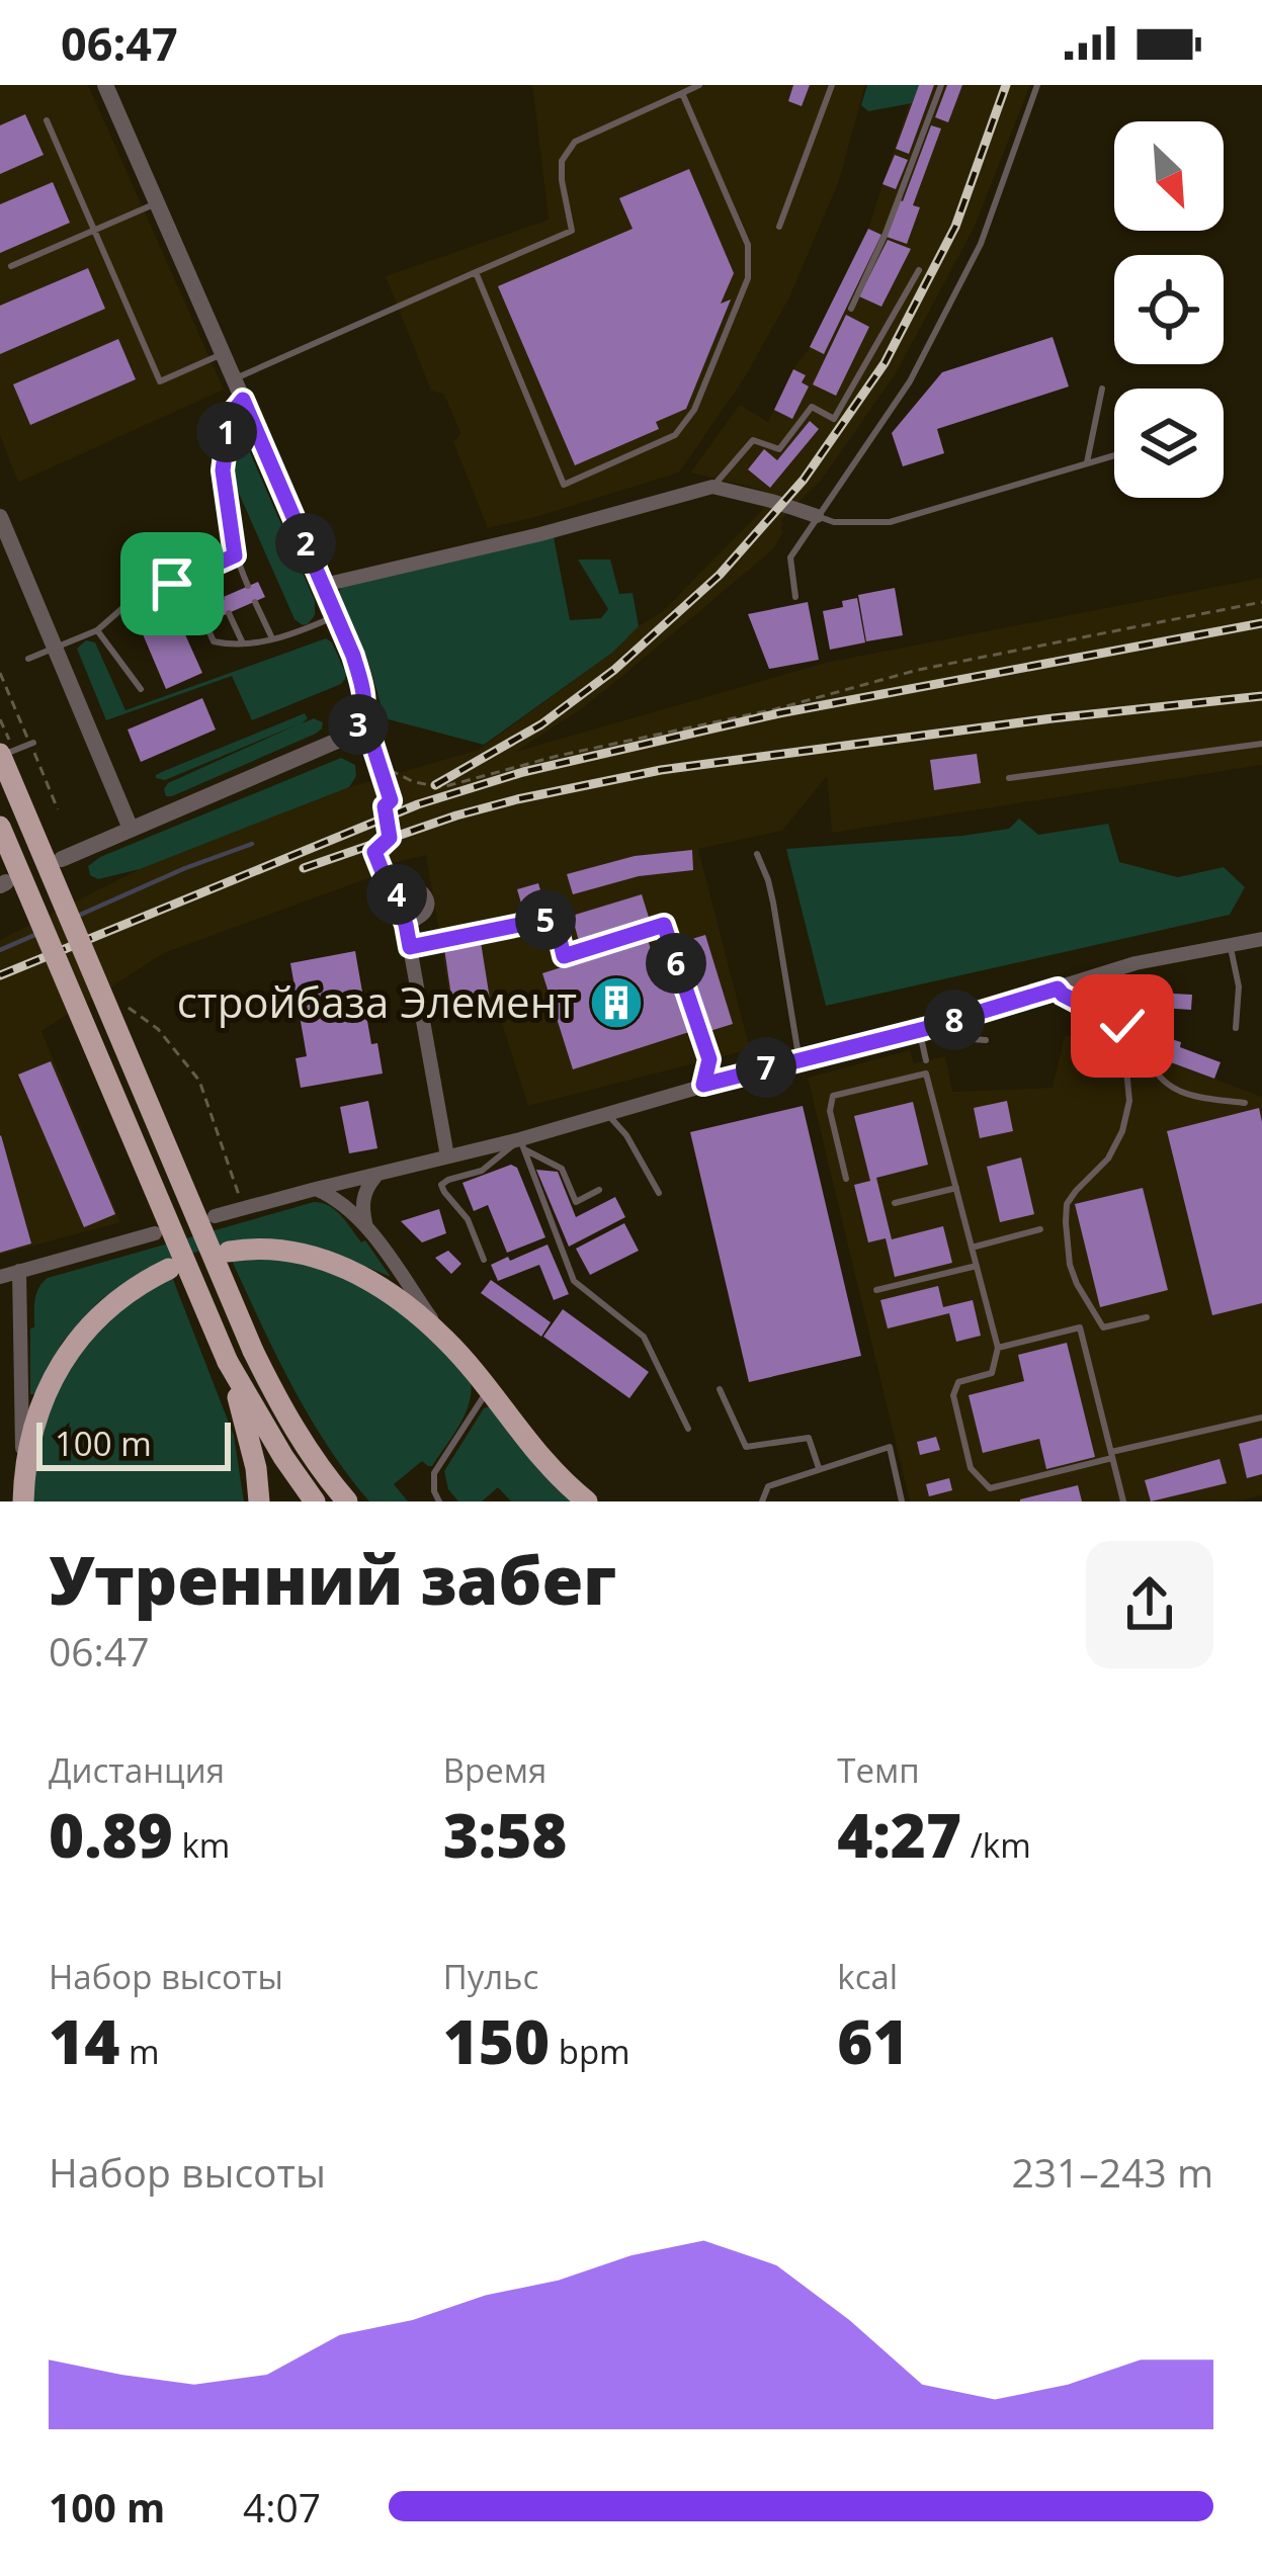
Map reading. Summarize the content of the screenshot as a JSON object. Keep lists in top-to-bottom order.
{
  "places": {
    "building": ["стройбаза Элемент"]
  },
  "scale_bar": "100 m",
  "north": "bottom right",
  "page": {
    "status": "06:47",
    "pins": [
      "1",
      "2",
      "3",
      "4",
      "5",
      "6",
      "8",
      "7"
    ],
    "scale": "100 m",
    "heading": ["Утренний забег", "06:47"],
    "stats": [
      ["Дистанция", "0.89 km"],
      ["Время", "3:58"],
      ["Темп", "4:27 /km"],
      ["Набор высоты", "14 m"],
      ["Пульс", "150 bpm"],
      ["kcal", "61"]
    ],
    "chart": ["Набор высоты", "231–243 m"],
    "list": [
      {
        "name": "100 m",
        "note": "4:07"
      }
    ]
  }
}
